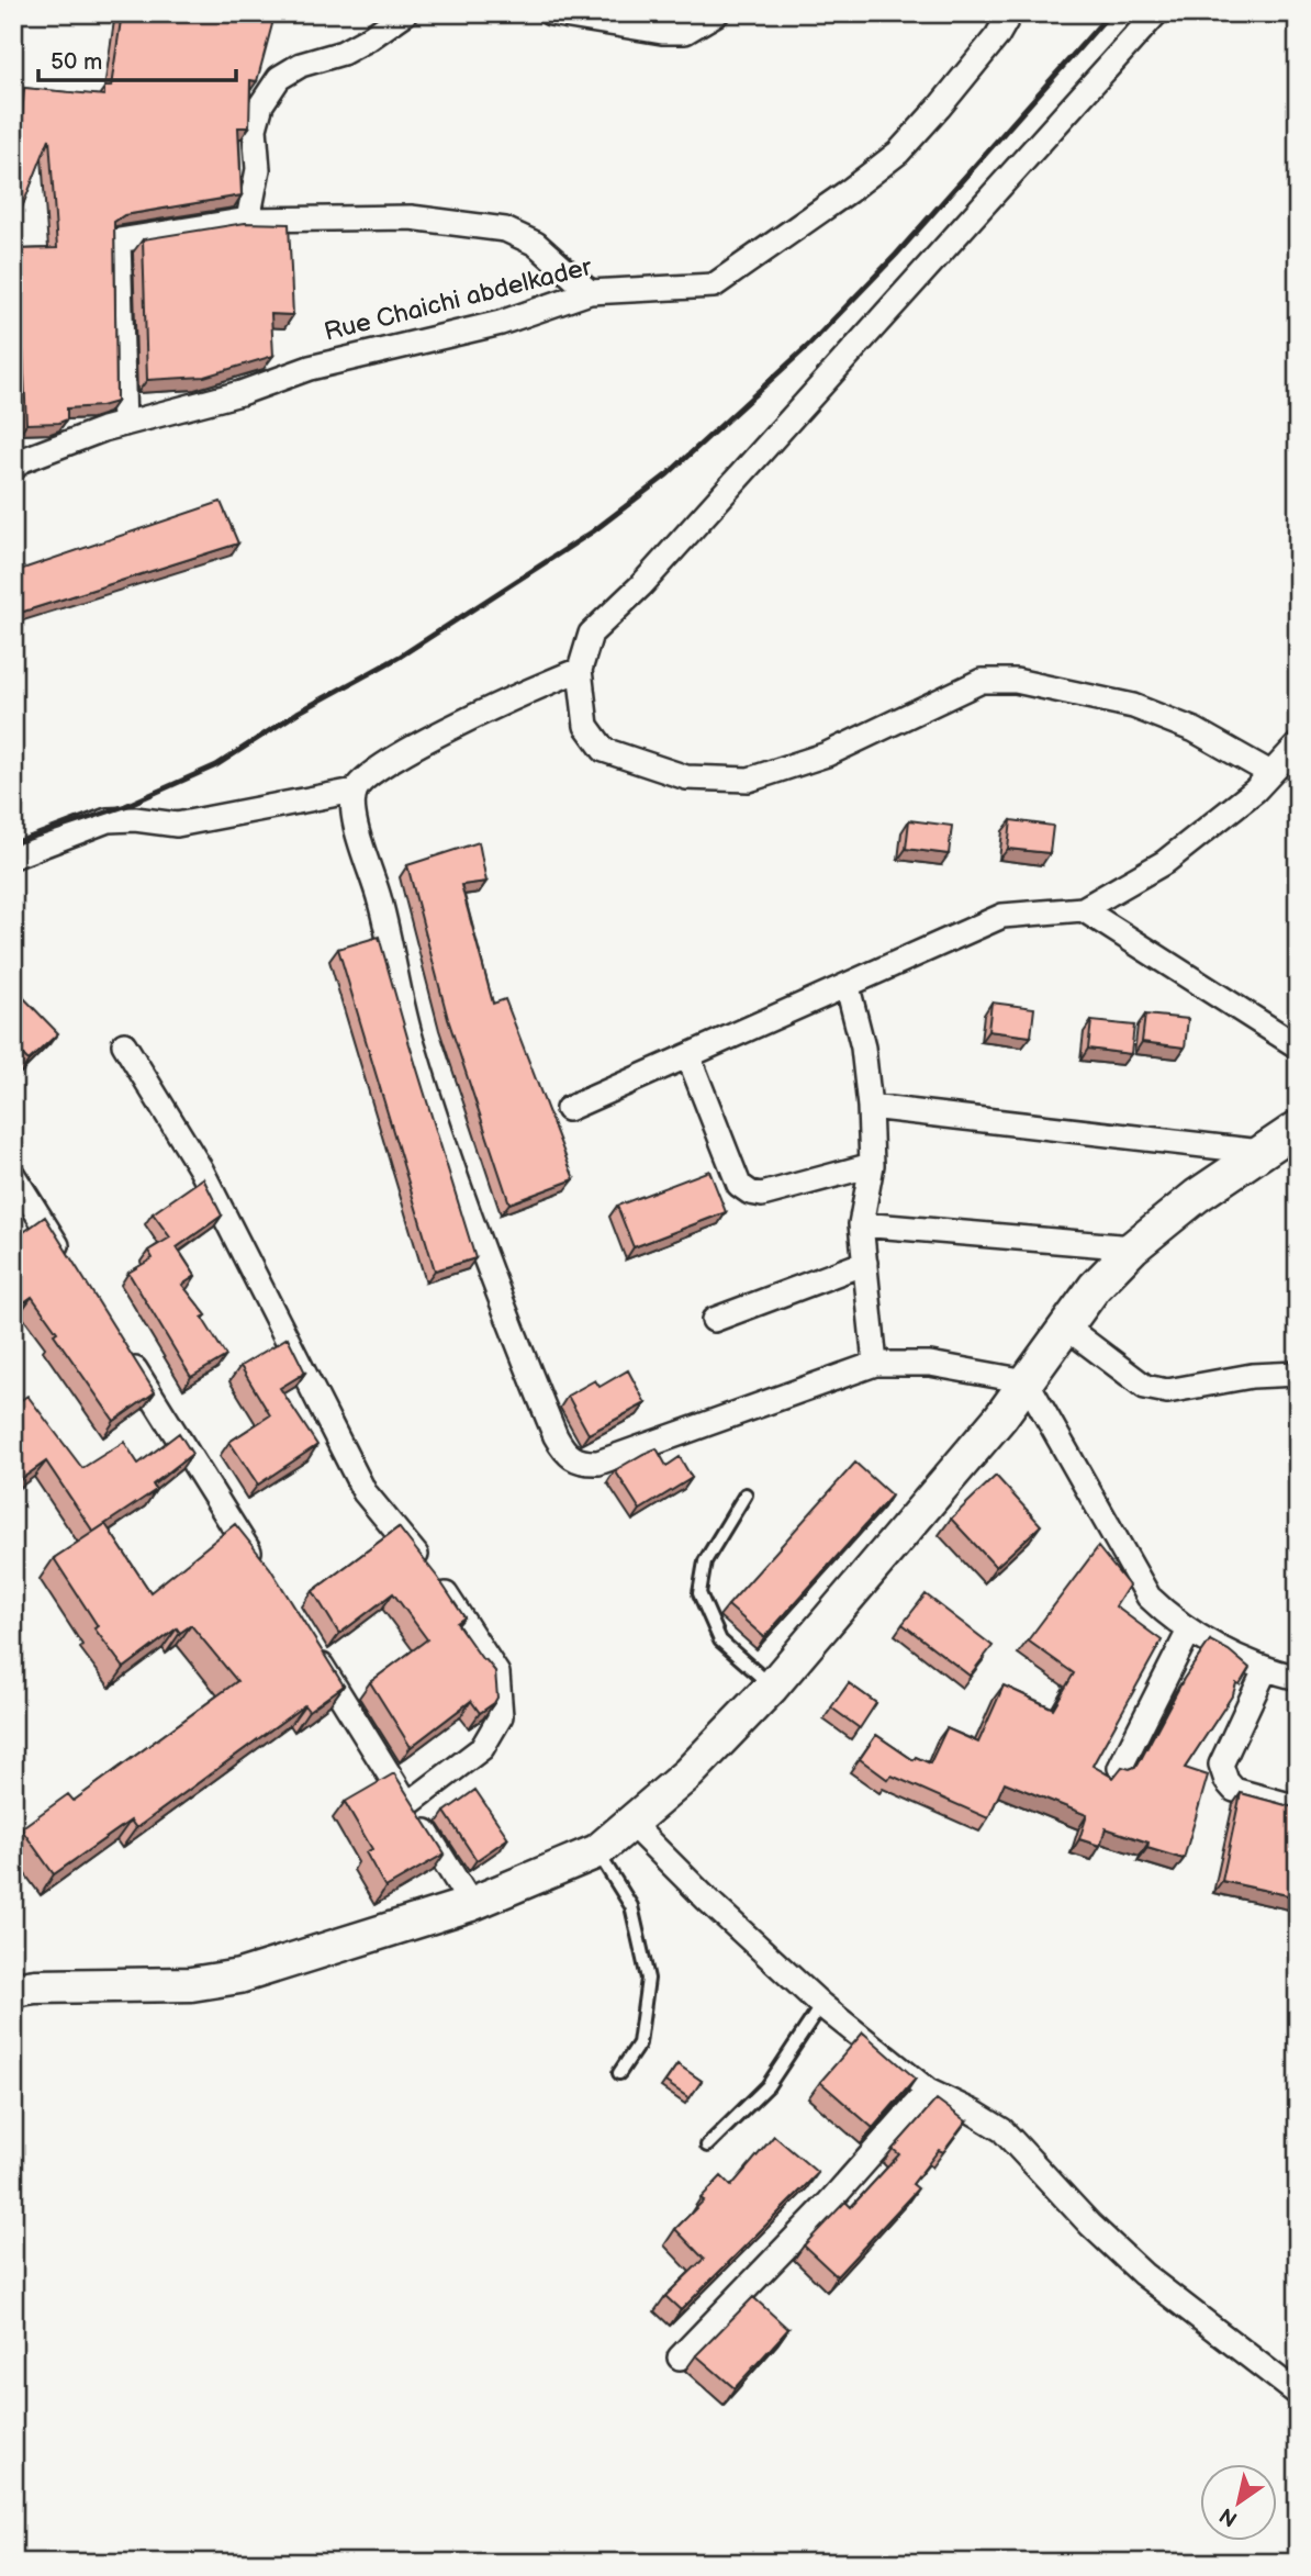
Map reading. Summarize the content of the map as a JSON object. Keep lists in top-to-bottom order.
{
  "streets": {
    "street": ["Rue Chaichi abdelkader"]
  },
  "scale_bar": "50 m",
  "north": "bottom left"
}
